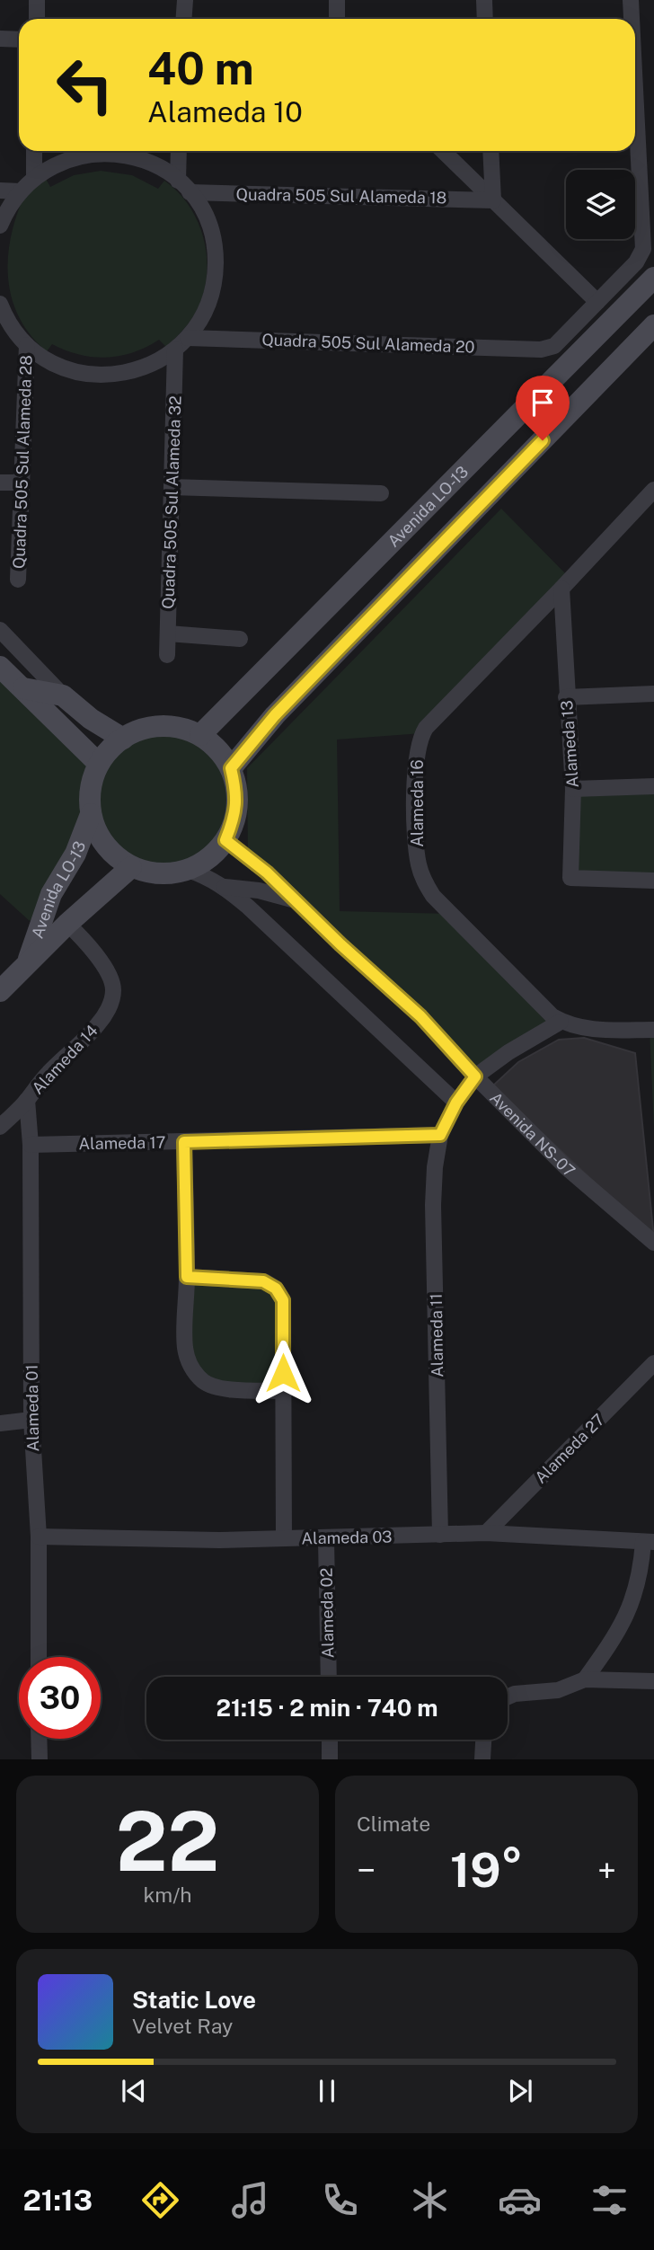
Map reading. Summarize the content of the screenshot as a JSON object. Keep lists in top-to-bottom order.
{
  "streets": {
    "street": [
      "Quadra 505 Sul Alameda 18",
      "Quadra 505 Sul Alameda 20",
      "Quadra 505 Sul Alameda 28",
      "Quadra 505 Sul Alameda 32",
      "Avenida LO-13",
      "Alameda 13",
      "Alameda 16",
      "Alameda 14",
      "Avenida NS-07",
      "Alameda 17",
      "Alameda 11",
      "Alameda 01",
      "Alameda 27",
      "Alameda 03",
      "Alameda 02"
    ]
  },
  "crossings": [
    ["Avenida LO-13", "Alameda 14"],
    ["Avenida LO-13", "Avenida NS-07"],
    ["Alameda 13", "Alameda 16"],
    ["Alameda 16", "Alameda 11"],
    ["Alameda 14", "Alameda 01"],
    ["Avenida NS-07", "Alameda 11"],
    ["Alameda 17", "Alameda 11"],
    ["Alameda 17", "Alameda 01"],
    ["Alameda 11", "Alameda 03"],
    ["Alameda 01", "Alameda 03"],
    ["Alameda 27", "Alameda 03"],
    ["Alameda 03", "Alameda 02"]
  ],
  "page": {
    "turn": ["40 m", "Alameda 10"],
    "limit": "30",
    "trip": "21:15 · 2 min · 740 m",
    "tile": [
      ["22", "km/h"],
      "Climate"
    ],
    "heat": ["−", "19°", "+"],
    "song": ["Static Love", "Velvet Ray"],
    "tabs": "21:13"
  }
}
